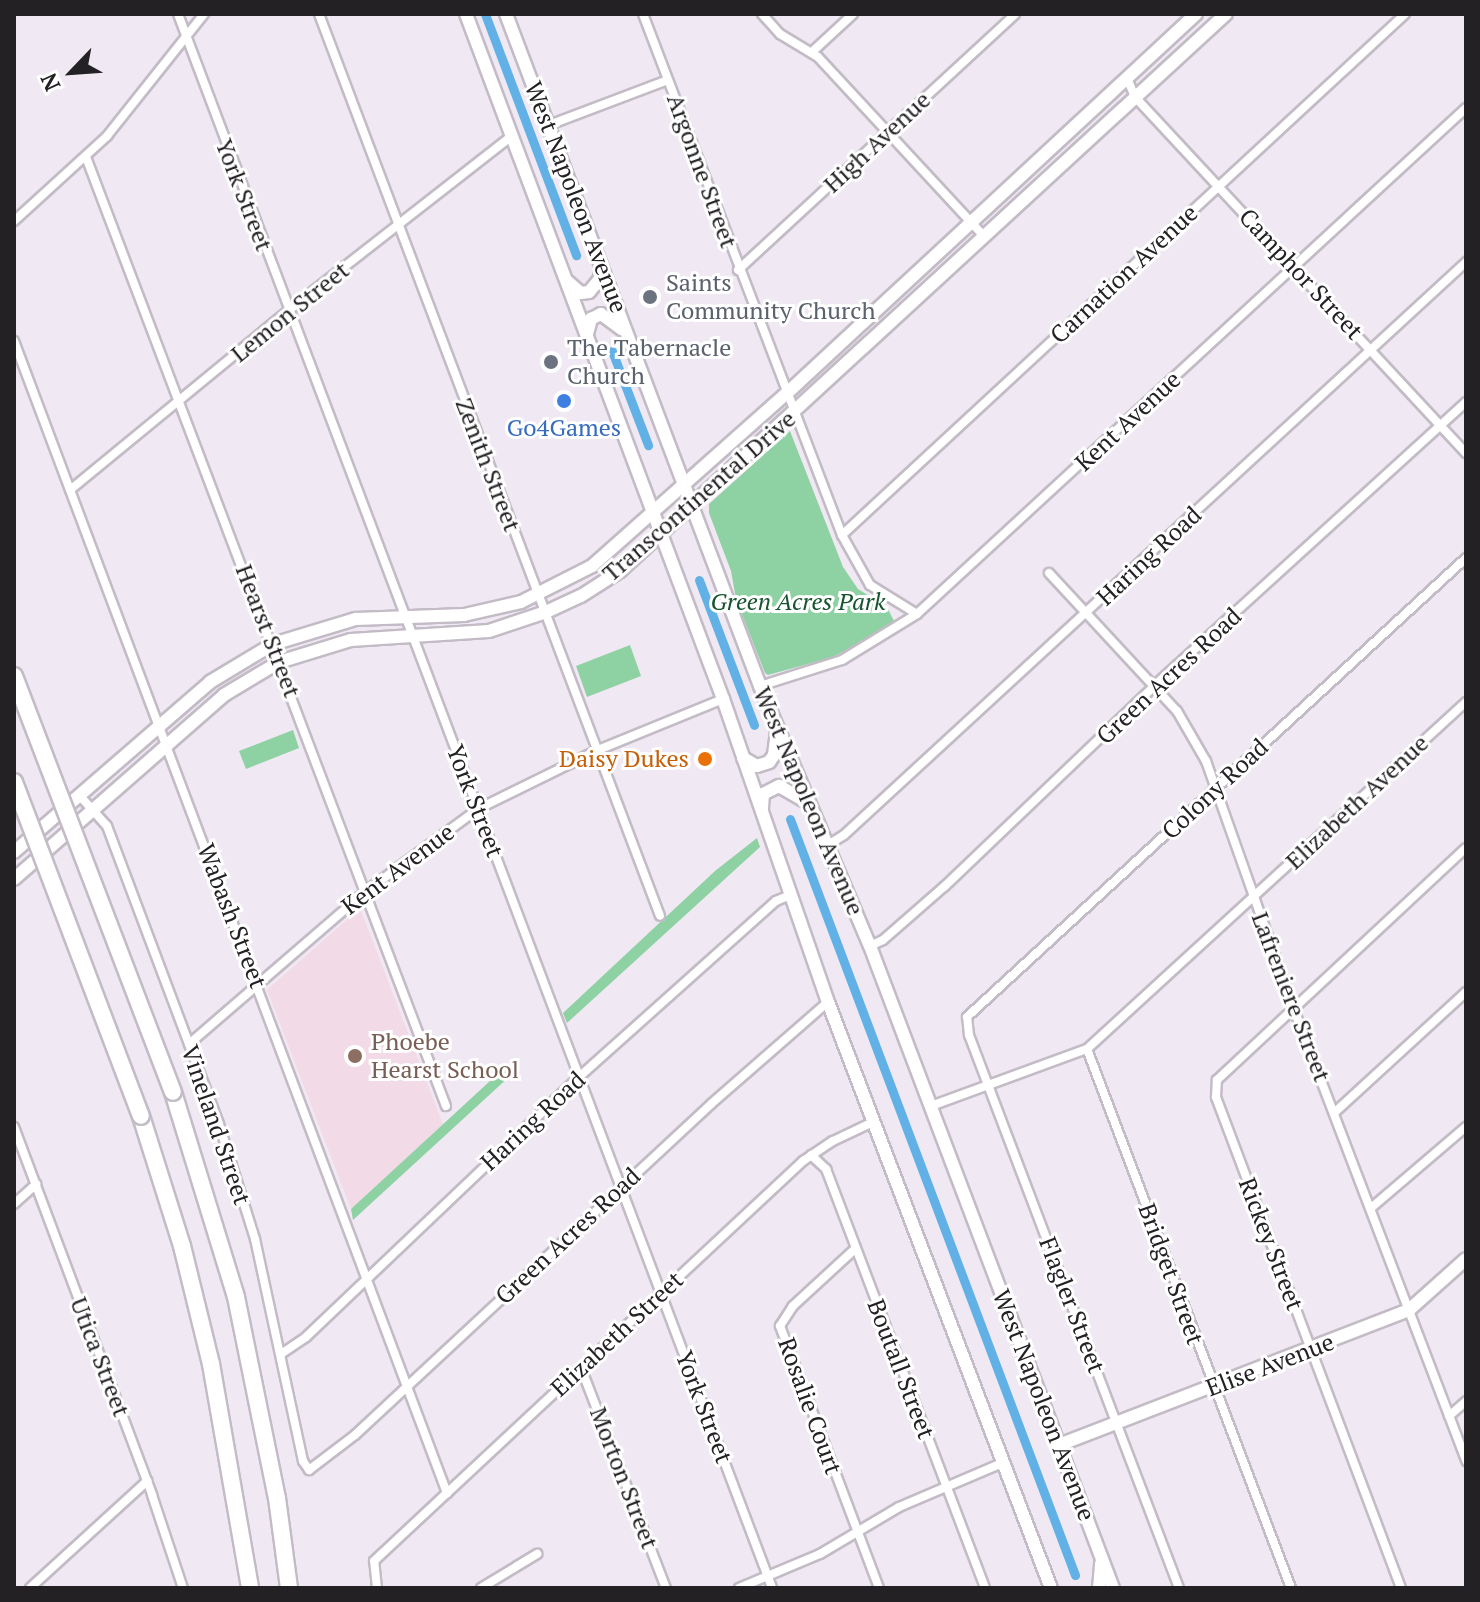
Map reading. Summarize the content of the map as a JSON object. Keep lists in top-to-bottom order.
{
  "streets": {
    "main road": ["West Napoleon Avenue", "Transcontinental Drive", "Elise Avenue"],
    "street": [
      "High Avenue",
      "Argonne Street",
      "York Street",
      "Carnation Avenue",
      "Camphor Street",
      "Lemon Street",
      "Kent Avenue",
      "Zenith Street",
      "Haring Road",
      "Hearst Street",
      "Green Acres Road",
      "Colony Road",
      "Elizabeth Avenue",
      "Wabash Street",
      "Lafreniere Street",
      "Vineland Street",
      "Rickey Street",
      "Bridget Street",
      "Flagler Street",
      "Elizabeth Street",
      "Utica Street",
      "Boutall Street",
      "Rosalie Court",
      "Morton Street"
    ]
  },
  "crossings": [
    ["High Avenue", "Argonne Street"],
    ["Argonne Street", "Carnation Avenue"],
    ["Argonne Street", "Kent Avenue"],
    ["Argonne Street", "Transcontinental Drive"],
    ["York Street", "Lemon Street"],
    ["York Street", "Kent Avenue"],
    ["York Street", "Transcontinental Drive"],
    ["York Street", "Haring Road"],
    ["York Street", "Green Acres Road"],
    ["York Street", "Elizabeth Street"],
    ["West Napoleon Avenue", "Lemon Street"],
    ["West Napoleon Avenue", "Kent Avenue"],
    ["West Napoleon Avenue", "Transcontinental Drive"],
    ["West Napoleon Avenue", "Haring Road"],
    ["West Napoleon Avenue", "Green Acres Road"],
    ["West Napoleon Avenue", "Elizabeth Avenue"],
    ["West Napoleon Avenue", "Elizabeth Street"],
    ["West Napoleon Avenue", "Elise Avenue"],
    ["Carnation Avenue", "Camphor Street"],
    ["Camphor Street", "Kent Avenue"],
    ["Camphor Street", "Transcontinental Drive"],
    ["Camphor Street", "Haring Road"],
    ["Camphor Street", "Green Acres Road"],
    ["Lemon Street", "Zenith Street"],
    ["Lemon Street", "Hearst Street"],
    ["Lemon Street", "Wabash Street"],
    ["Kent Avenue", "Zenith Street"],
    ["Kent Avenue", "Hearst Street"],
    ["Kent Avenue", "Wabash Street"],
    ["Kent Avenue", "Vineland Street"],
    ["Zenith Street", "Transcontinental Drive"],
    ["Transcontinental Drive", "Hearst Street"],
    ["Transcontinental Drive", "Wabash Street"],
    ["Transcontinental Drive", "Vineland Street"],
    ["Haring Road", "Wabash Street"],
    ["Haring Road", "Lafreniere Street"],
    ["Haring Road", "Vineland Street"],
    ["Green Acres Road", "Wabash Street"],
    ["Green Acres Road", "Lafreniere Street"],
    ["Green Acres Road", "Vineland Street"],
    ["Colony Road", "Lafreniere Street"],
    ["Colony Road", "Flagler Street"],
    ["Elizabeth Avenue", "Lafreniere Street"],
    ["Elizabeth Avenue", "Bridget Street"],
    ["Elizabeth Avenue", "Flagler Street"],
    ["Wabash Street", "Elizabeth Street"],
    ["Lafreniere Street", "Rickey Street"],
    ["Lafreniere Street", "Elise Avenue"],
    ["Rickey Street", "Elise Avenue"],
    ["Bridget Street", "Elise Avenue"],
    ["Flagler Street", "Elise Avenue"],
    ["Elizabeth Street", "Boutall Street"],
    ["Elizabeth Street", "Morton Street"],
    ["Boutall Street", "Rosalie Court"]
  ],
  "parks": ["Green Acres Park"],
  "places": [
    "Saints Community Church",
    "The Tabernacle Church",
    "Go4Games",
    "Daisy Dukes",
    "Phoebe Hearst School"
  ],
  "north": "bottom left"
}
